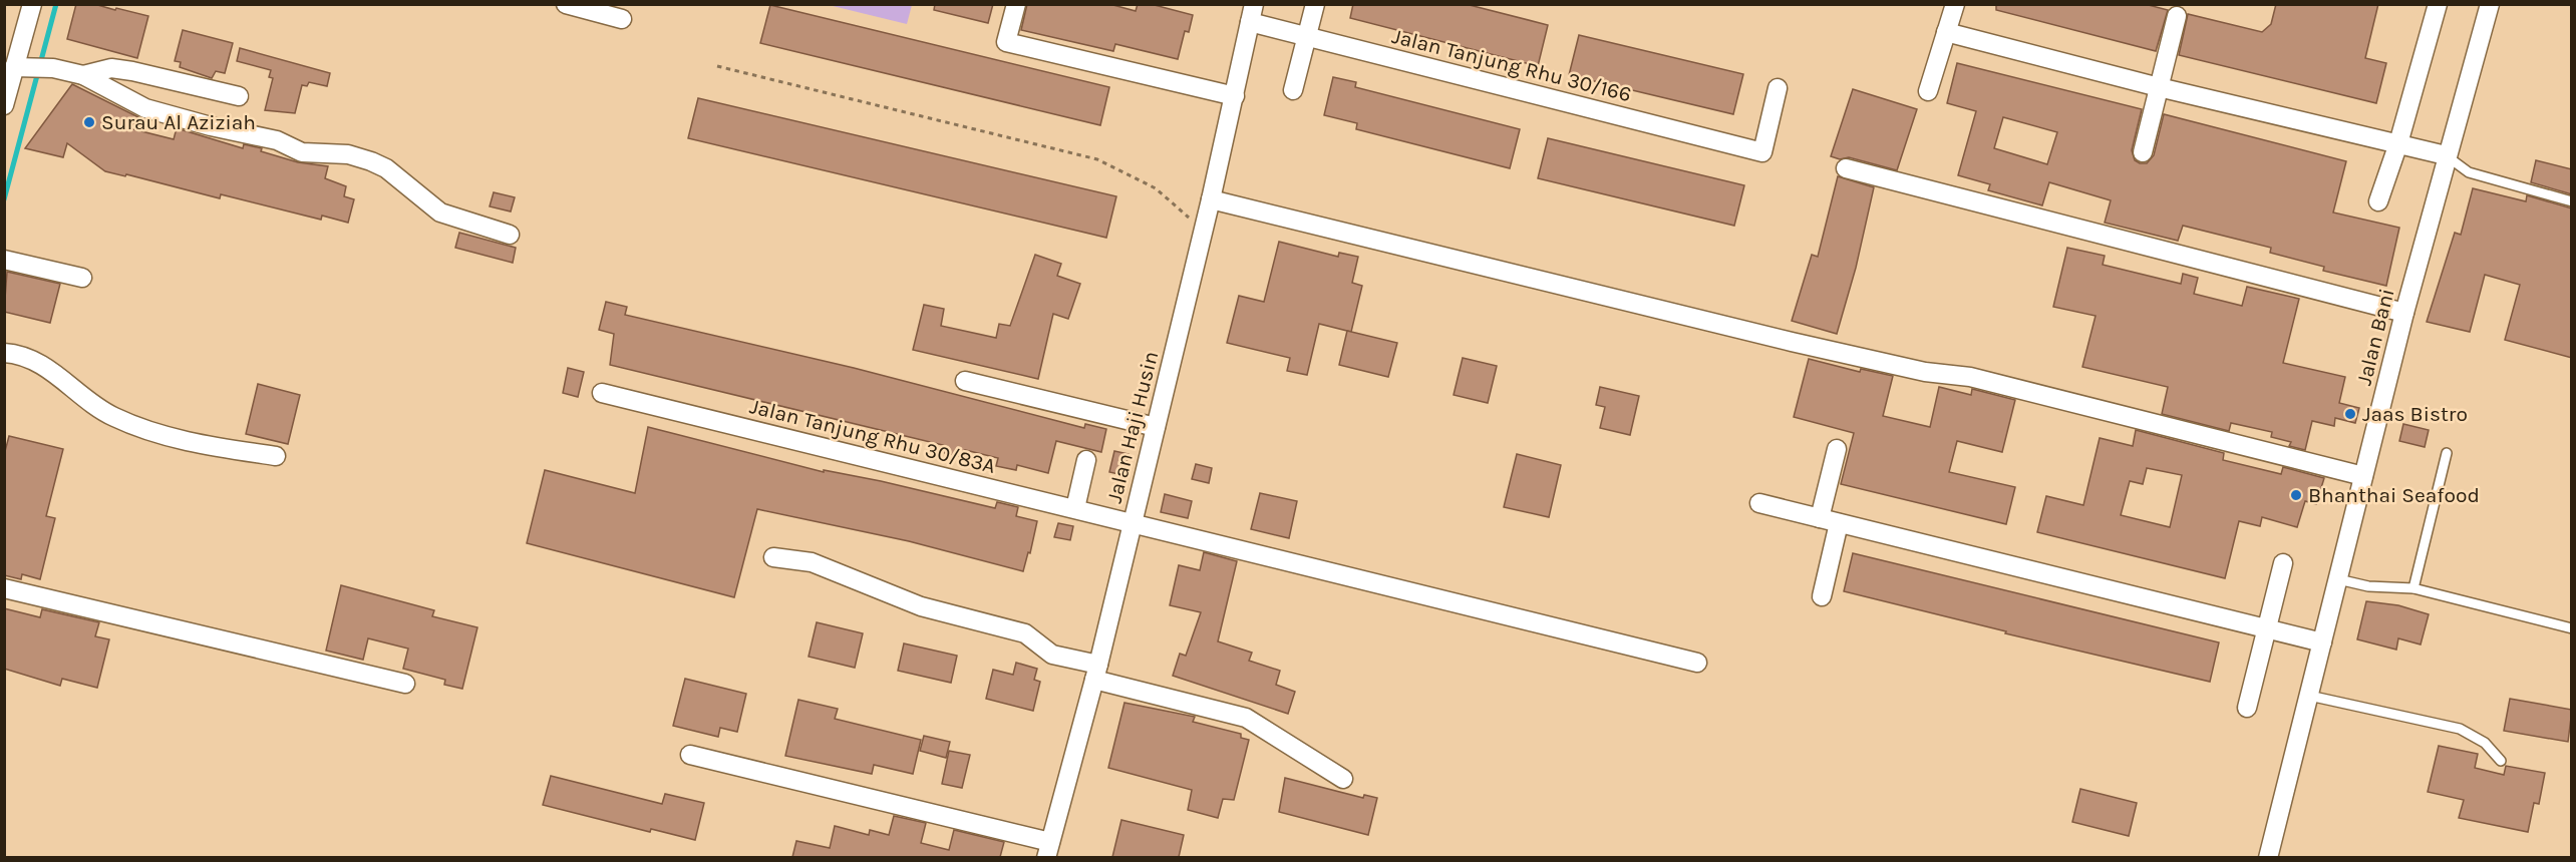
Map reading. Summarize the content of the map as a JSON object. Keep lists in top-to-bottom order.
{
  "streets": {
    "street": [
      "Jalan Tanjung Rhu 30/166",
      "Jalan Bani",
      "Jalan Haji Husin",
      "Jalan Tanjung Rhu 30/83A"
    ]
  },
  "crossings": [
    ["Jalan Tanjung Rhu 30/166", "Jalan Haji Husin"],
    ["Jalan Haji Husin", "Jalan Tanjung Rhu 30/83A"]
  ],
  "places": ["Surau Al Aziziah", "Jaas Bistro", "Bhanthai Seafood"]
}
